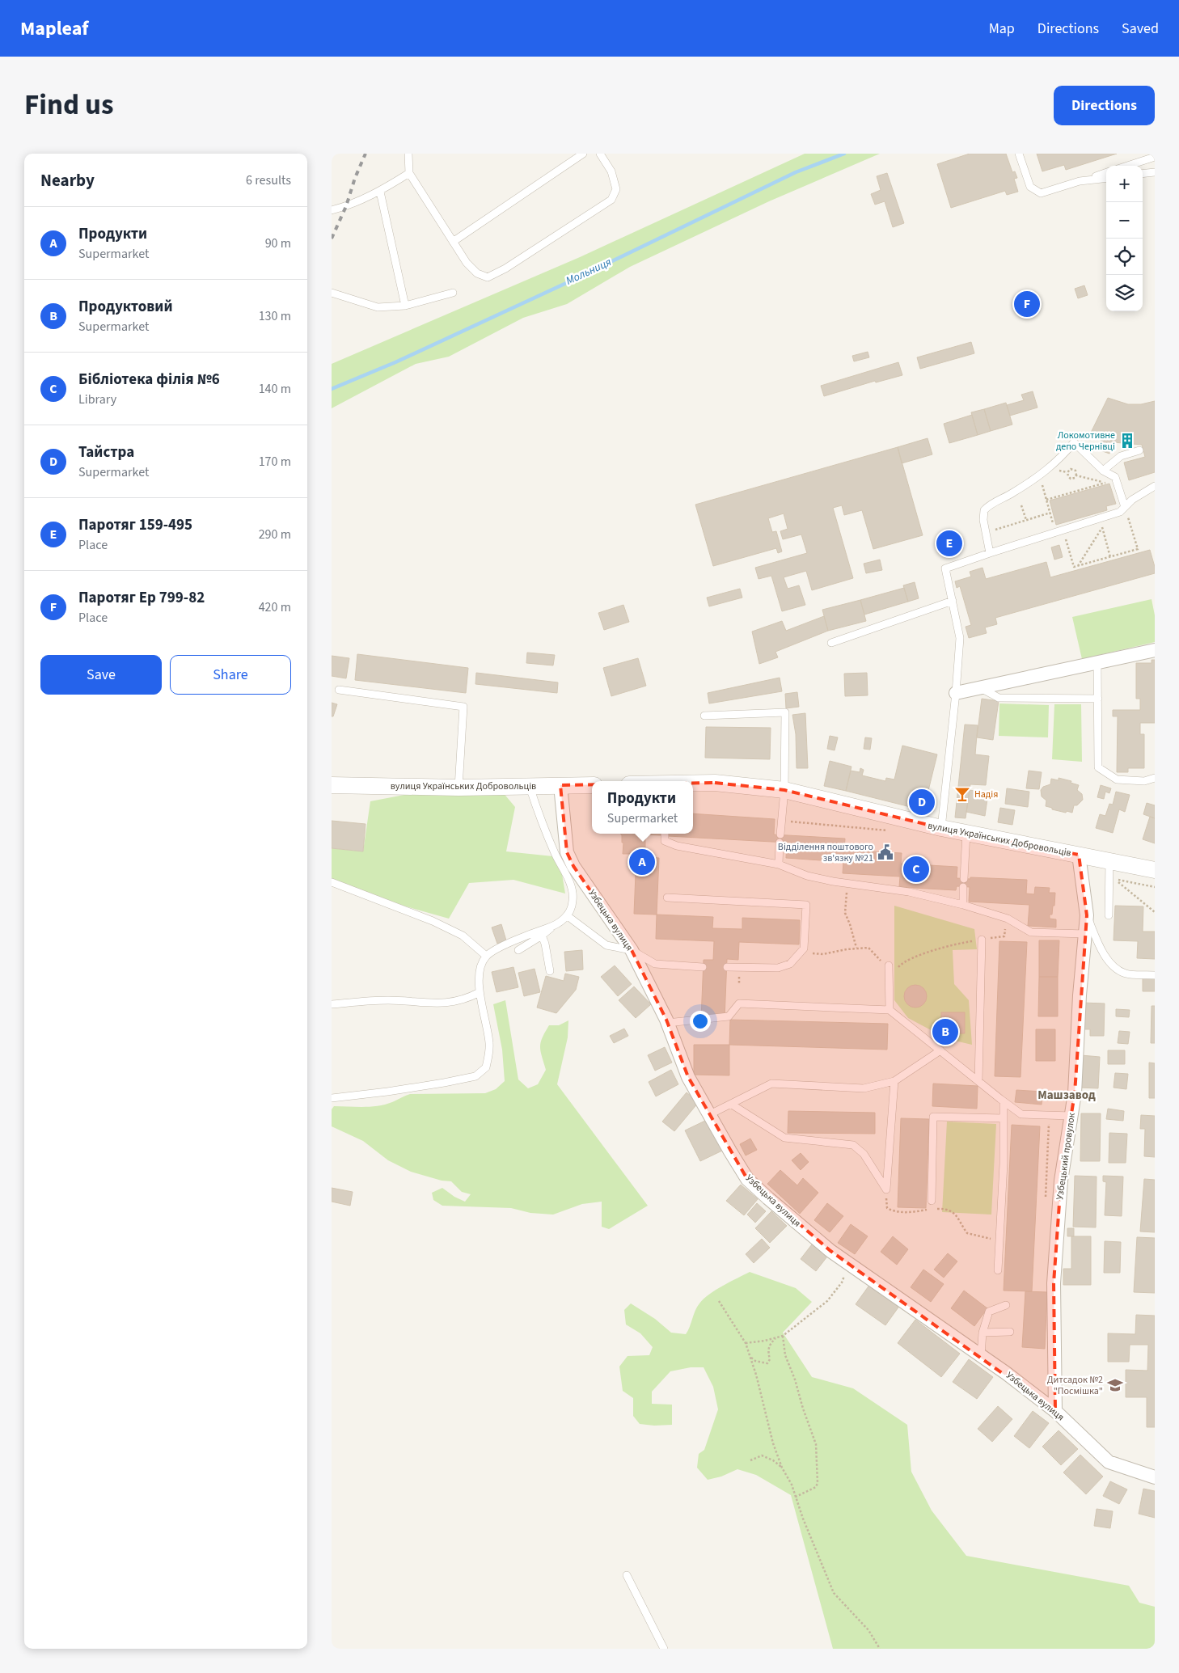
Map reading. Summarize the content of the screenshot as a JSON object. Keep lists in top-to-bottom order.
{
  "streets": {
    "street": ["вулиця Українських Добровольців", "Узбецька вулиця", "Узбецький провулок"]
  },
  "crossings": [
    ["вулиця Українських Добровольців", "Узбецька вулиця"],
    ["вулиця Українських Добровольців", "Узбецький провулок"],
    ["Узбецька вулиця", "Узбецький провулок"]
  ],
  "districts": ["Машзавод"],
  "water": ["Мольниця"],
  "places": {
    "building": ["Локомотивне депо Чернівці"],
    "bar": ["Надія"],
    "public building": ["Відділення поштового зв'язку №21"],
    "school or university": ["Дитсадок №2 \"Посмішка\""]
  },
  "page": {
    "header": "Mapleaf",
    "nav": ["Map", "Directions", "Saved"],
    "title": "Find us",
    "buttons": [
      "Directions",
      ["Save", "Share"]
    ],
    "heading": ["Nearby", "6 results"],
    "map_buttons": ["+", "−"],
    "list": [
      {
        "mark": "A",
        "name": "Продукти",
        "note": "Supermarket",
        "value": "90 m"
      },
      {
        "mark": "B",
        "name": "Продуктовий",
        "note": "Supermarket",
        "value": "130 m"
      },
      {
        "mark": "C",
        "name": "Бібліотека філія №6",
        "note": "Library",
        "value": "140 m"
      },
      {
        "mark": "D",
        "name": "Тайстра",
        "note": "Supermarket",
        "value": "170 m"
      },
      {
        "mark": "E",
        "name": "Паротяг 159-495",
        "note": "Place",
        "value": "290 m"
      },
      {
        "mark": "F",
        "name": "Паротяг Ер 799-82",
        "note": "Place",
        "value": "420 m"
      }
    ],
    "pins": [
      "F",
      "E",
      "D",
      "A",
      "C",
      "B"
    ],
    "popup": ["Продукти", "Supermarket"]
  }
}
